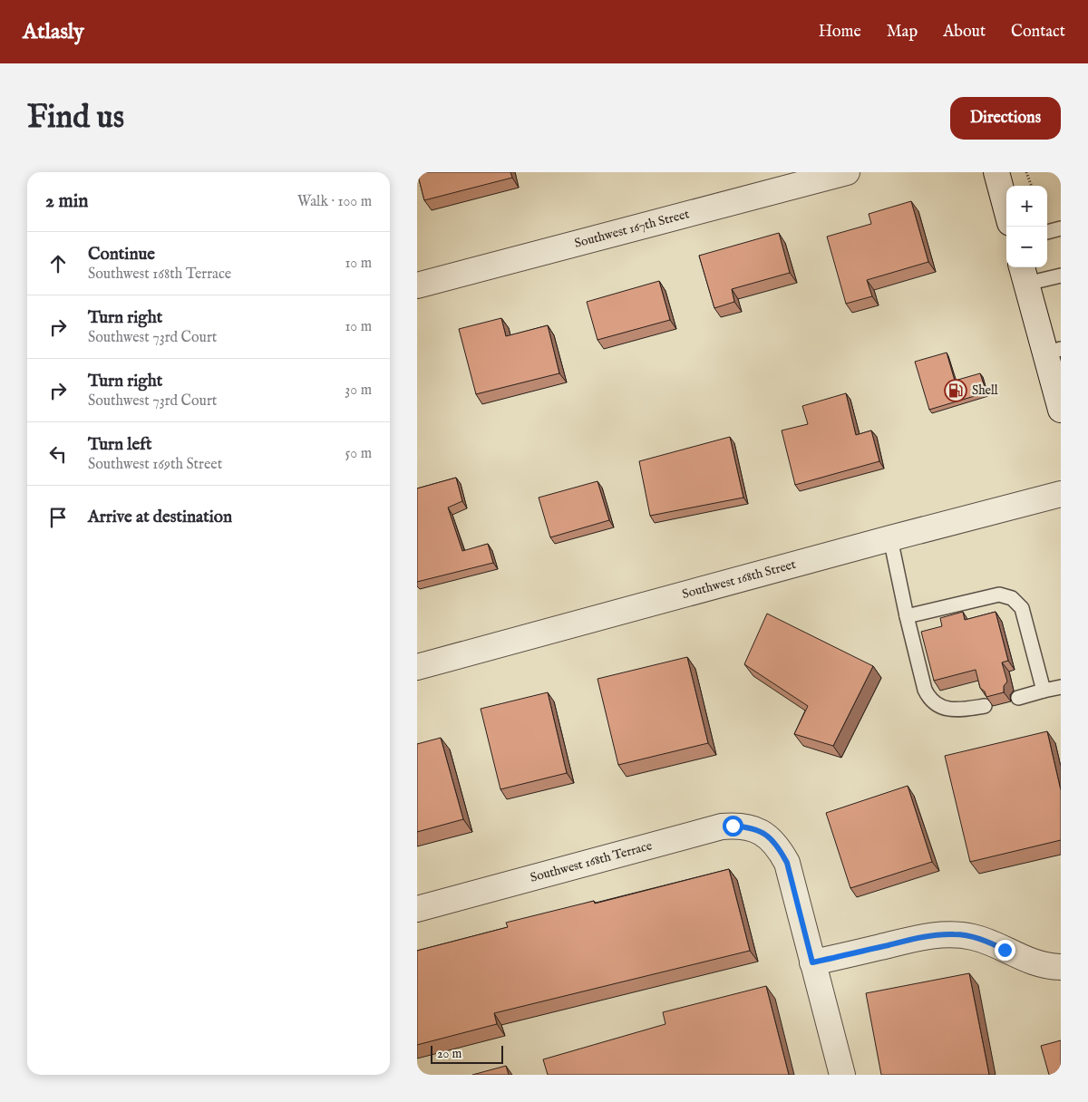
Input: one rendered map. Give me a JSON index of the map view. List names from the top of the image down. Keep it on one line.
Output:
{"streets":{"street":["Southwest 167th Street","Southwest 168th Street","Southwest 168th Terrace"]},"places":{"fuel station":["Shell"]},"scale_bar":"20 m","page":{"header":"Atlasly","nav":["Home","Map","About","Contact"],"buttons":"Directions","title":"Find us","heading":["2 min","Walk · 100 m"],"map_buttons":["+","−"],"list":[["Continue","Southwest 168th Terrace","10 m"],["Turn right","Southwest 73rd Court","10 m"],["Turn right","Southwest 73rd Court","30 m"],["Turn left","Southwest 169th Street","50 m"],"Arrive at destination"],"scale":"20 m"}}
